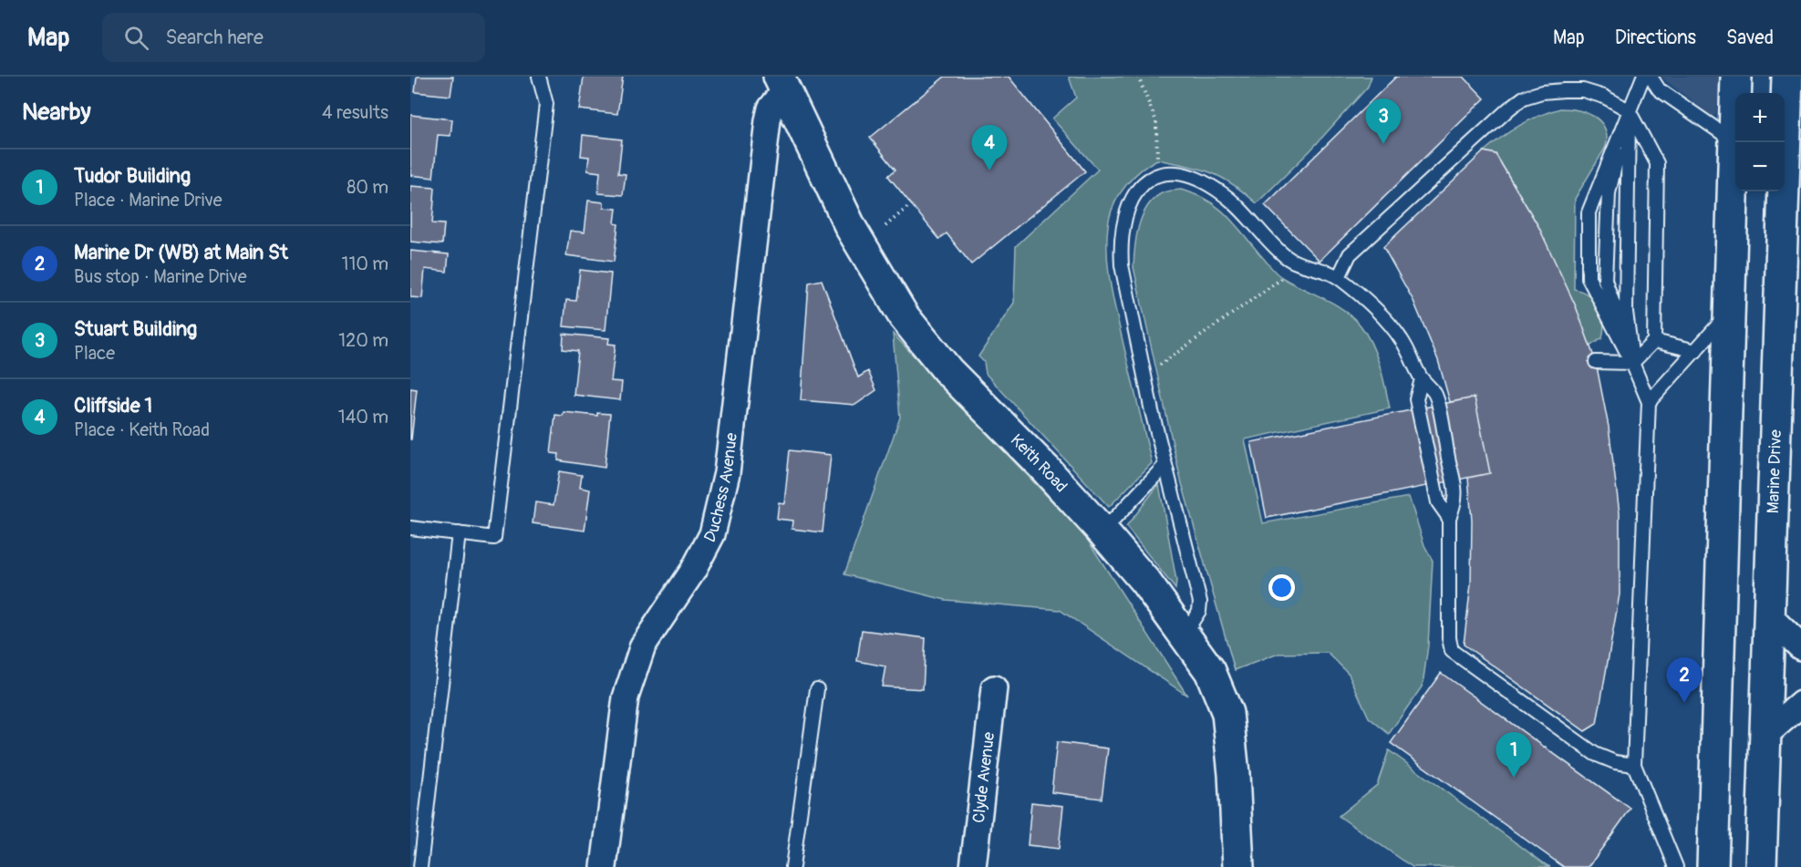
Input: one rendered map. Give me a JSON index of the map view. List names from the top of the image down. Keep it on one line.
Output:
{"streets":{"main road":["Keith Road","Marine Drive"],"street":["Duchess Avenue","Clyde Avenue"]},"crossings":[["Keith Road","Duchess Avenue"]],"page":{"header":"Map","search":"Search here","nav":["Map","Directions","Saved"],"heading":["Nearby","4 results"],"map_buttons":["+","−"],"pins":["3","4","2","1"],"list":[{"mark":"1","name":"Tudor Building","note":"Place · Marine Drive","value":"80 m"},{"mark":"2","name":"Marine Dr (WB) at Main St","note":"Bus stop · Marine Drive","value":"110 m"},{"mark":"3","name":"Stuart Building","note":"Place","value":"120 m"},{"mark":"4","name":"Cliffside 1","note":"Place · Keith Road","value":"140 m"}]}}
